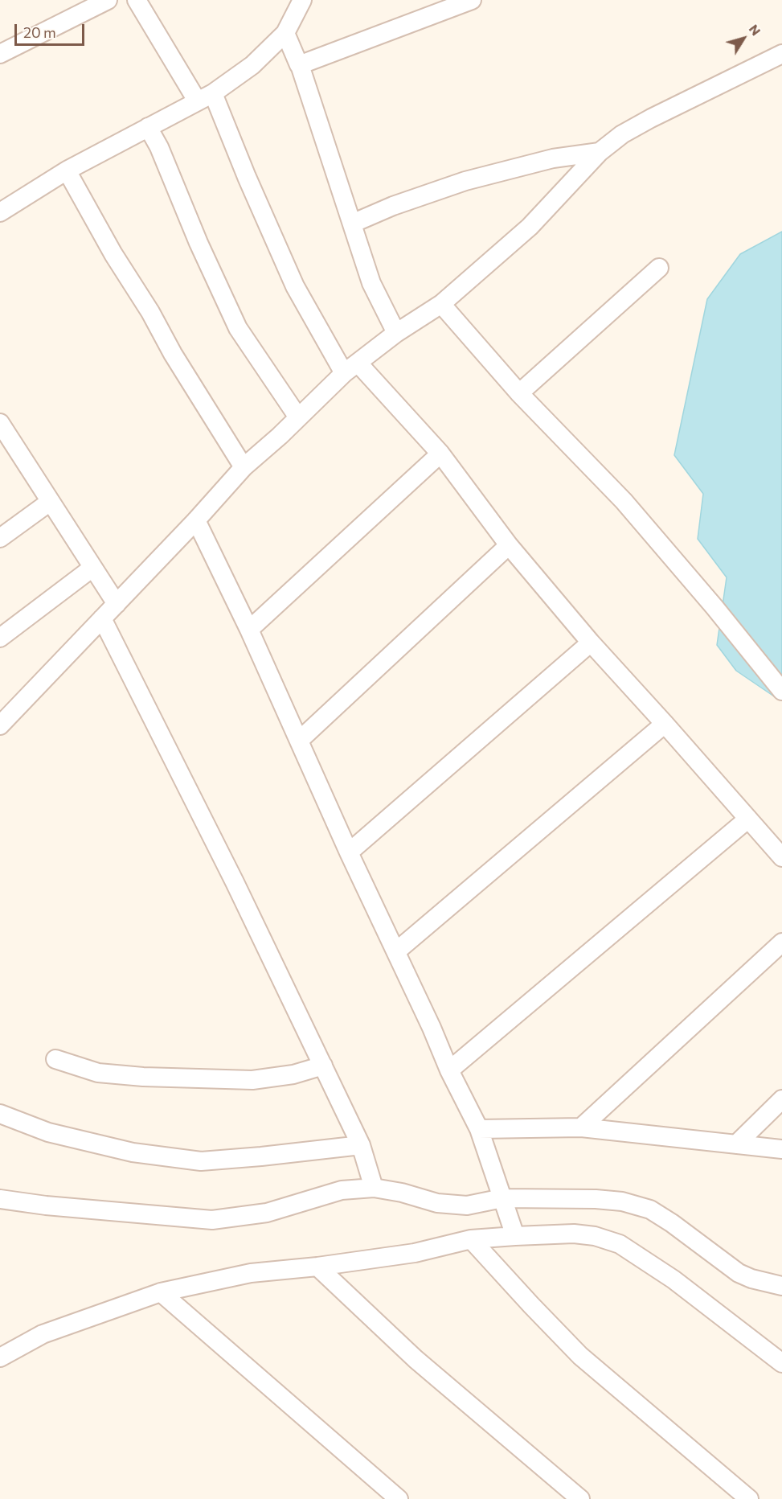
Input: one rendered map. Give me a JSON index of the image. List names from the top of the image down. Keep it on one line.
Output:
{"scale_bar":"20 m","north":"top right"}
